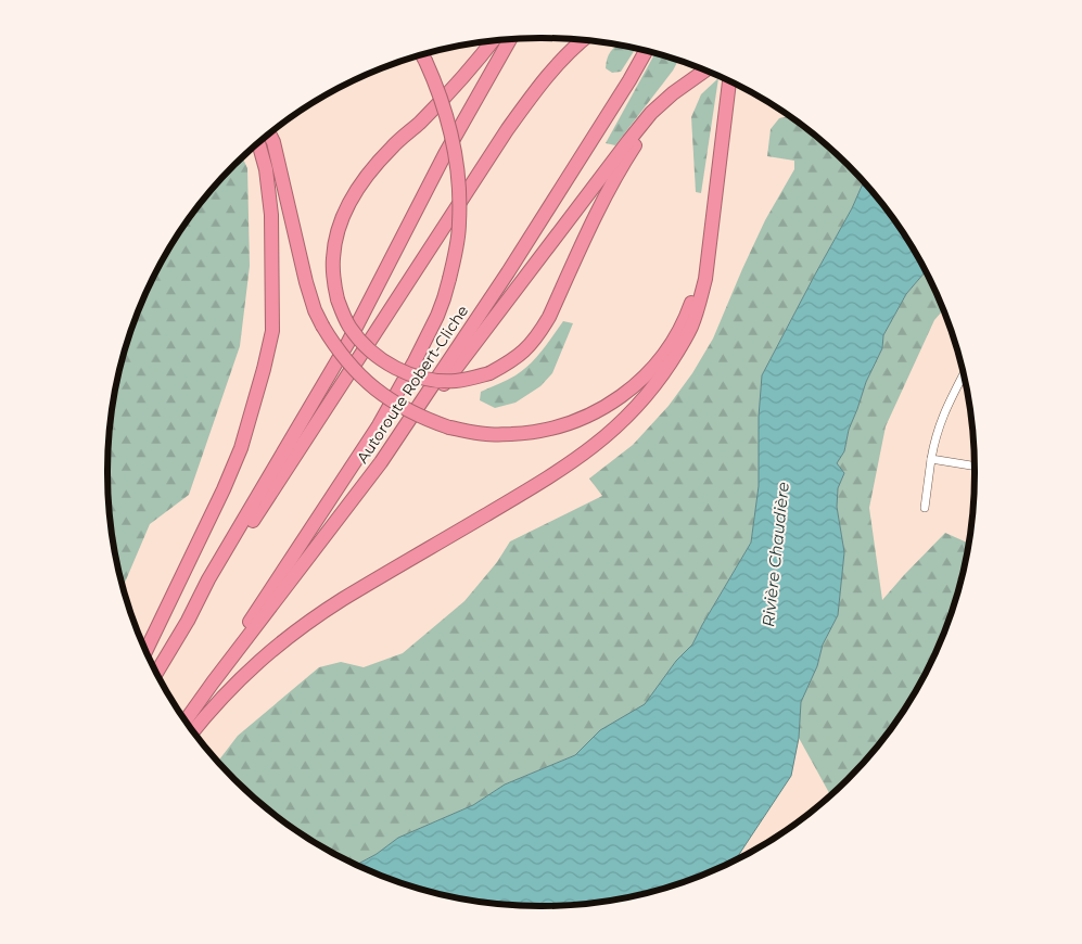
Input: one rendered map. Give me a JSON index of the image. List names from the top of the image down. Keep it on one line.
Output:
{"streets":{"highway":["Autoroute Robert-Cliche"]},"water":["Rivière Chaudière"]}
